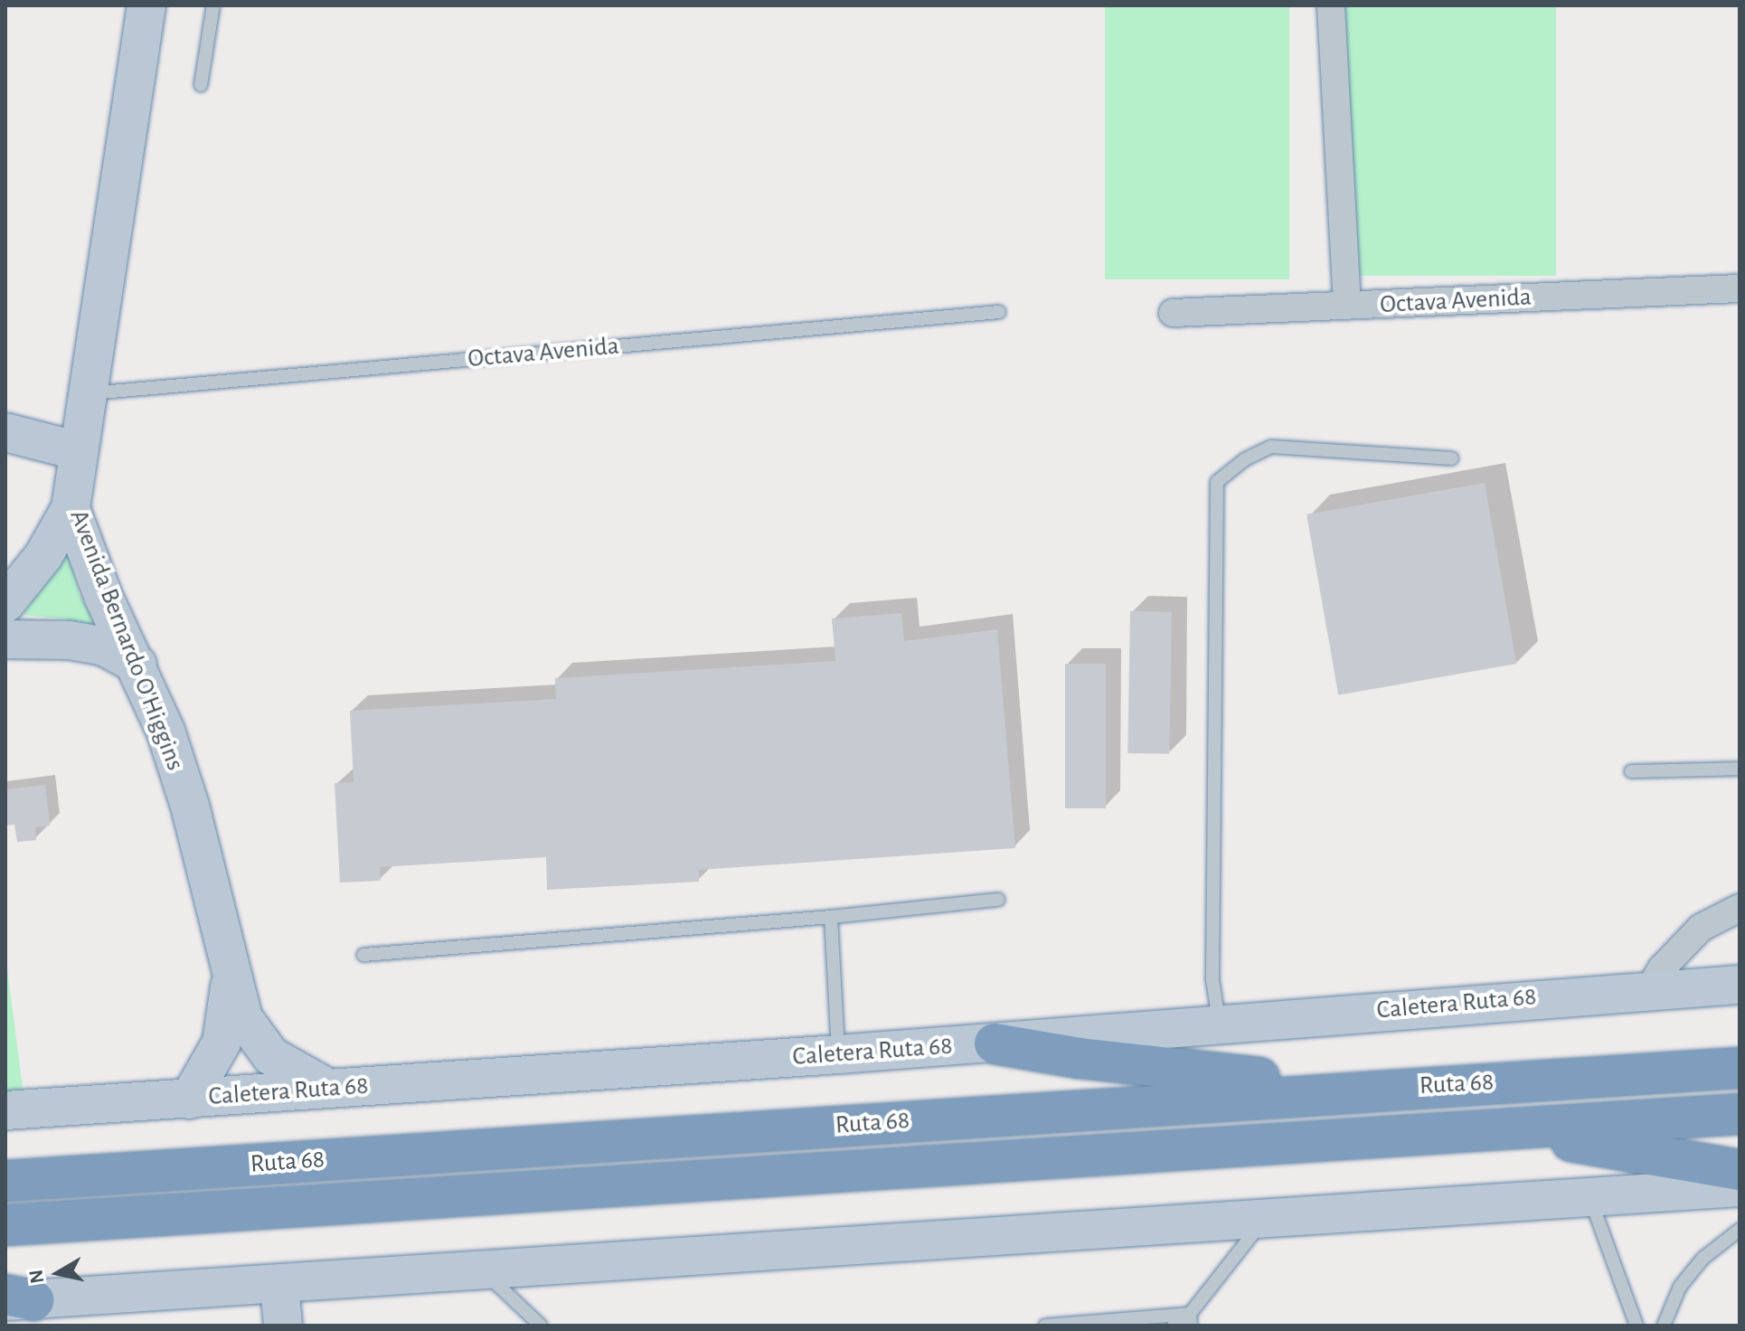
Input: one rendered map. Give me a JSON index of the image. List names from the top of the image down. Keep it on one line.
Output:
{"streets":{"highway":["Ruta 68"],"main road":["Avenida Bernardo O'Higgins","Caletera Ruta 68"],"street":["Octava Avenida"]},"crossings":[["Octava Avenida","Avenida Bernardo O'Higgins"],["Avenida Bernardo O'Higgins","Caletera Ruta 68"]],"north":"left"}
